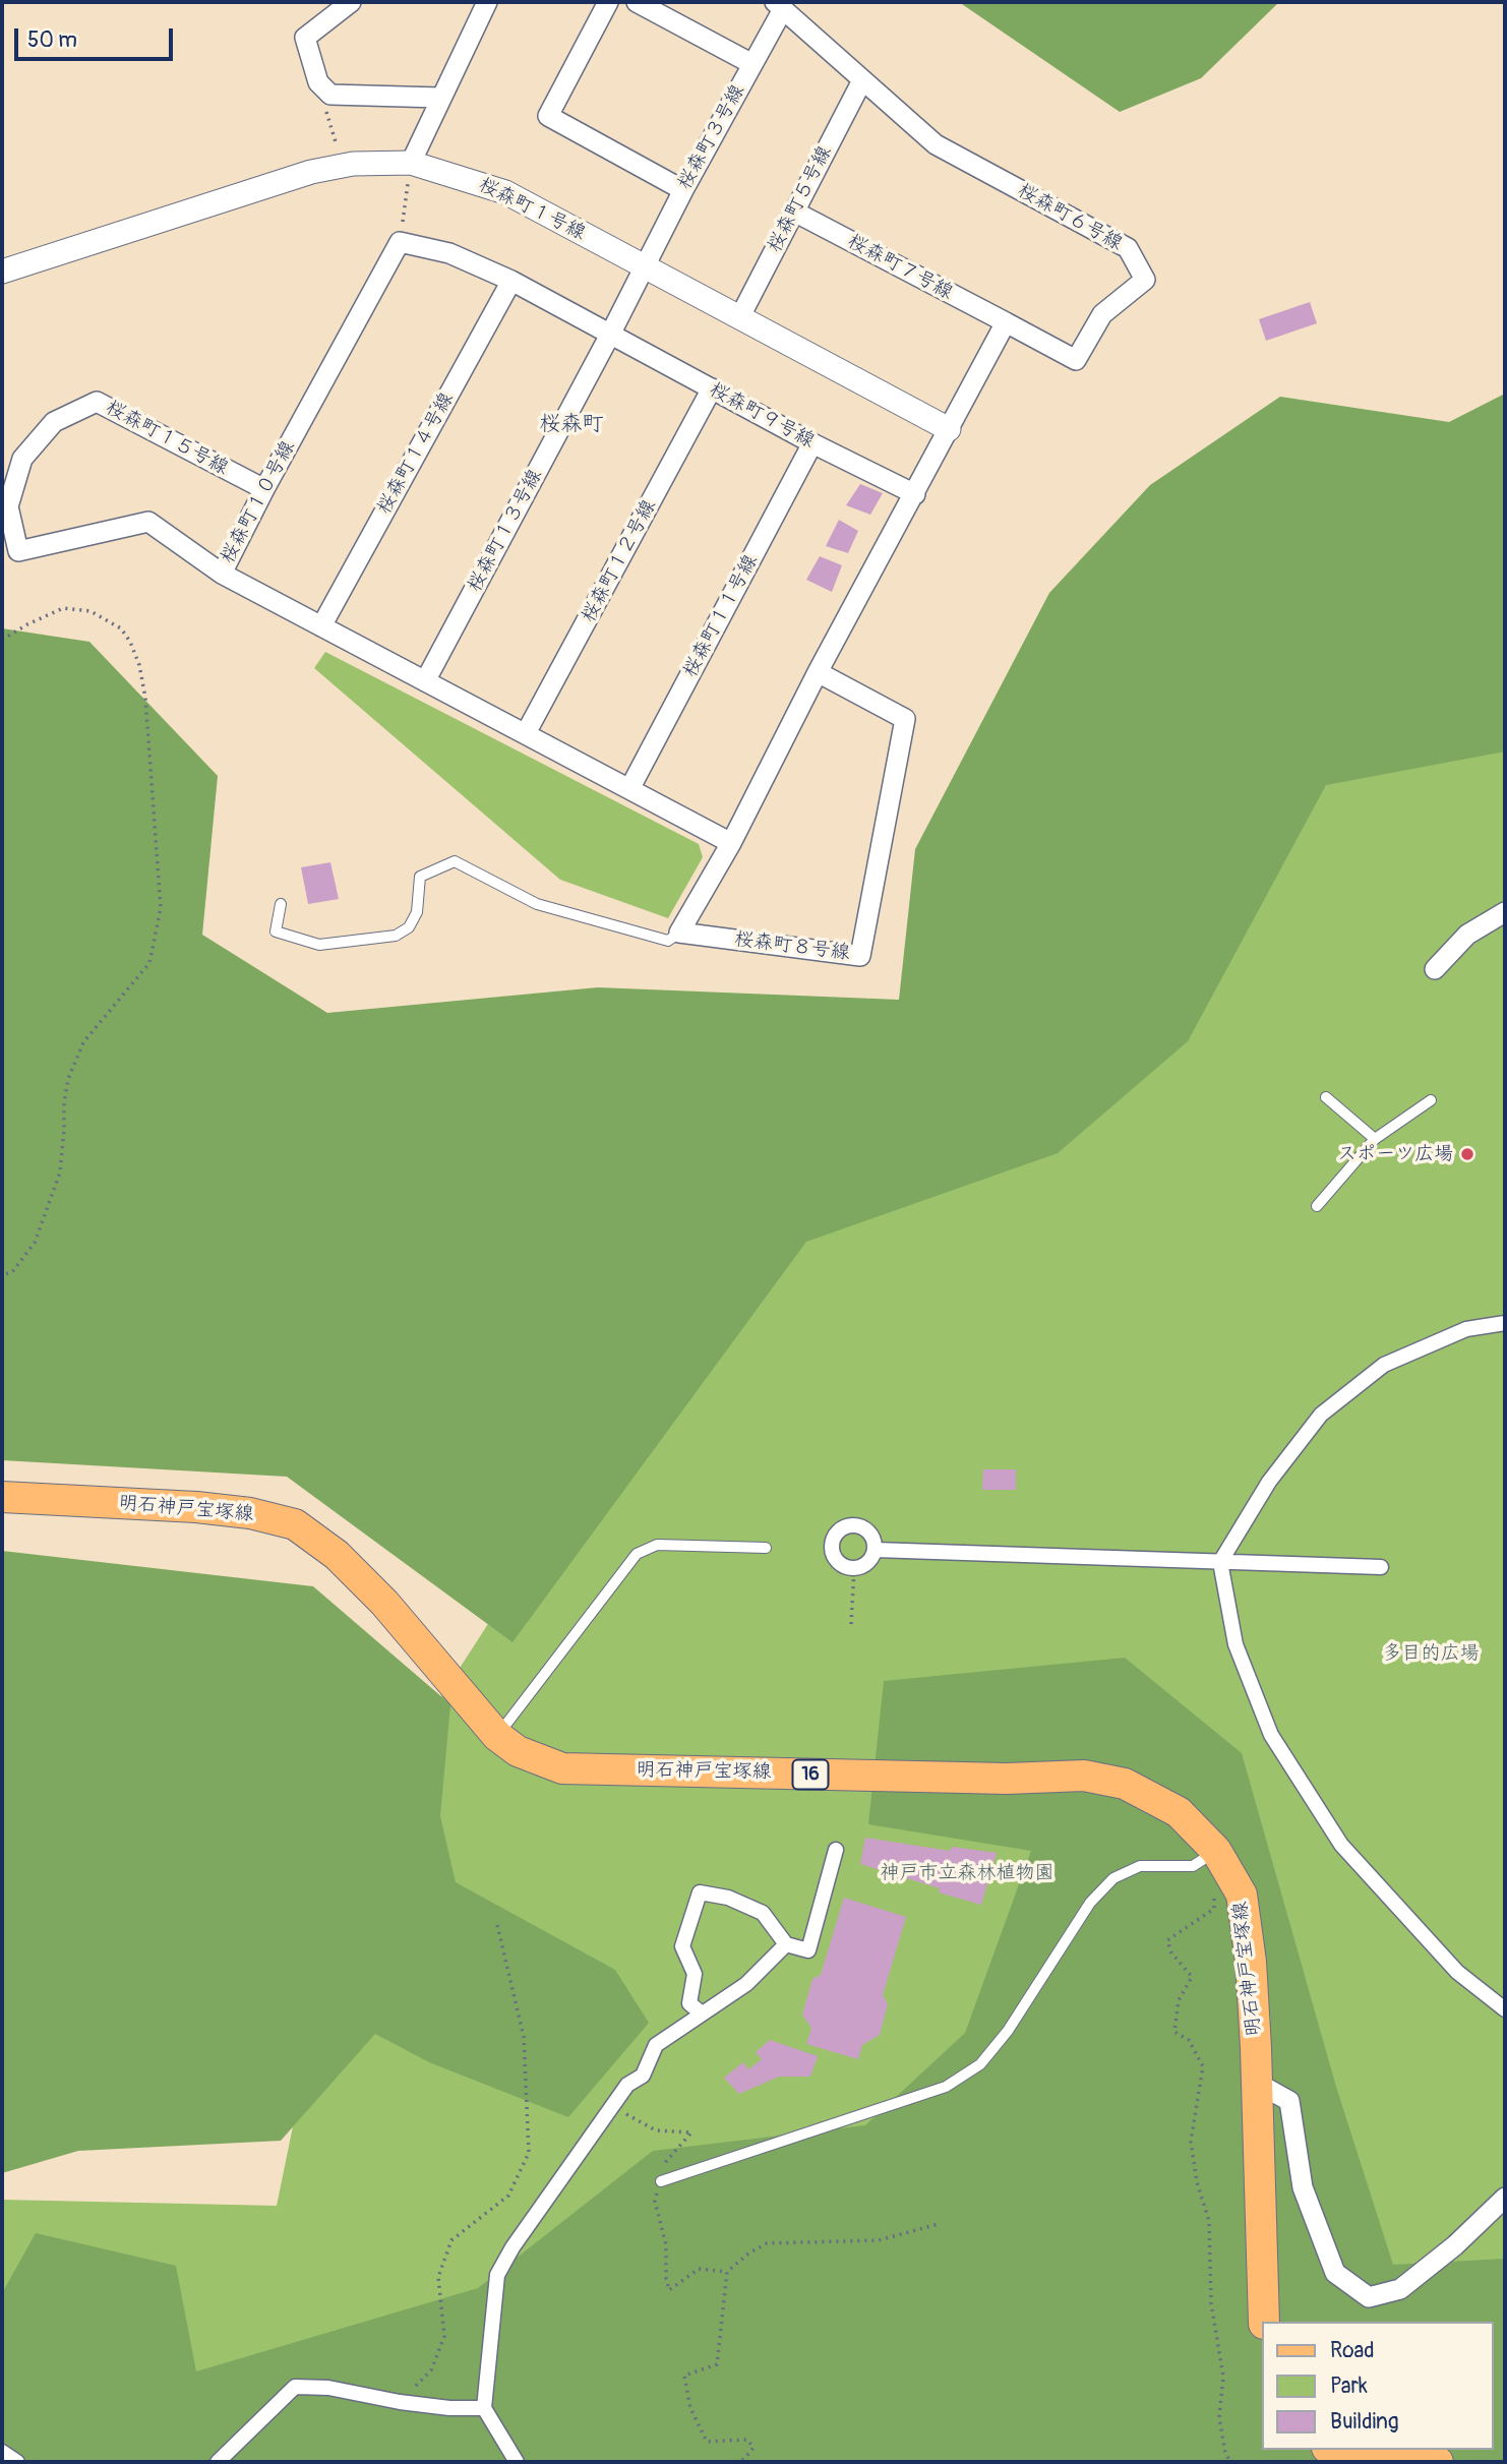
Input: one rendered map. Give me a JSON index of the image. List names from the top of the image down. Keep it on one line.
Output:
{"streets":{"main road":["明石神戸宝塚線","16"],"street":["桜森町３号線","桜森町５号線","桜森町１号線","桜森町６号線","桜森町７号線","桜森町９号線","桜森町１５号線","桜森町１４号線","桜森町１０号線","桜森町１３号線","桜森町１２号線","桜森町１１号線","桜森町８号線"]},"crossings":[["桜森町３号線","桜森町１号線"],["桜森町３号線","桜森町６号線"],["桜森町３号線","桜森町１３号線"],["桜森町５号線","桜森町１号線"],["桜森町５号線","桜森町６号線"],["桜森町５号線","桜森町７号線"],["桜森町１号線","桜森町１３号線"],["桜森町６号線","桜森町７号線"],["桜森町９号線","桜森町１３号線"],["桜森町９号線","桜森町１２号線"],["桜森町９号線","桜森町１１号線"],["桜森町１５号線","桜森町１０号線"],["桜森町１４号線","桜森町１０号線"],["桜森町１０号線","桜森町１３号線"],["桜森町１０号線","桜森町１２号線"],["桜森町１０号線","桜森町１１号線"]],"districts":["桜森町"],"parks":["多目的広場","神戸市立森林植物園"],"places":["スポーツ広場"],"legend":["Road","Park","Building"],"scale_bar":"50 m"}
